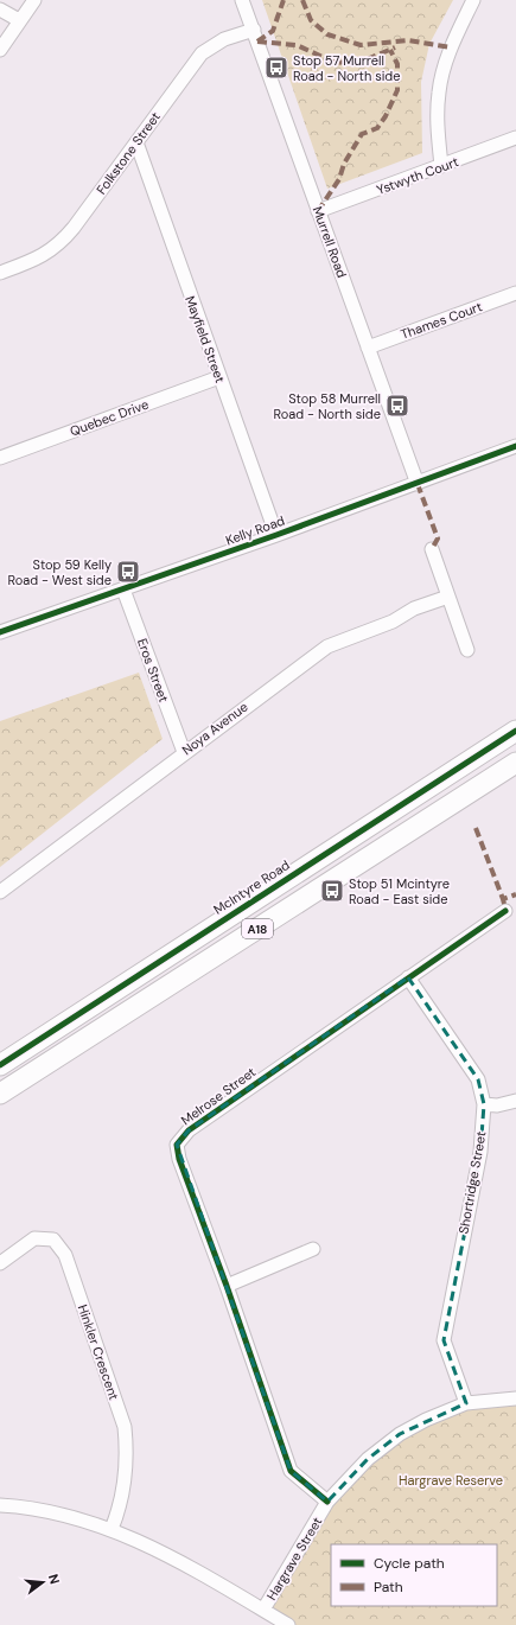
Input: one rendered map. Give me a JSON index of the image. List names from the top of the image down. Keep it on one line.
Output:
{"streets":{"main road":["McIntyre Road","A18"],"street":["Folkstone Street","Ystwyth Court","Murrell Road","Thames Court","Mayfield Street","Quebec Drive","Kelly Road","Eros Street","Noya Avenue","Melrose Street","Shortridge Street","Hinkler Crescent","Hargrave Street"]},"crossings":[["Folkstone Street","Murrell Road"],["Folkstone Street","Mayfield Street"],["Ystwyth Court","Murrell Road"],["Murrell Road","Thames Court"],["Murrell Road","Kelly Road"],["Mayfield Street","Quebec Drive"],["Mayfield Street","Kelly Road"],["Kelly Road","Eros Street"],["Eros Street","Noya Avenue"],["Melrose Street","Shortridge Street"],["Melrose Street","Hargrave Street"],["Shortridge Street","Hargrave Street"]],"parks":["Hargrave Reserve"],"places":{"bus stop":["Stop 57 Murrell Road - North side","Stop 58 Murrell Road - North side","Stop 59 Kelly Road - West side","Stop 51 Mcintyre Road - East side"]},"legend":["Cycle path","Path"],"north":"right"}
